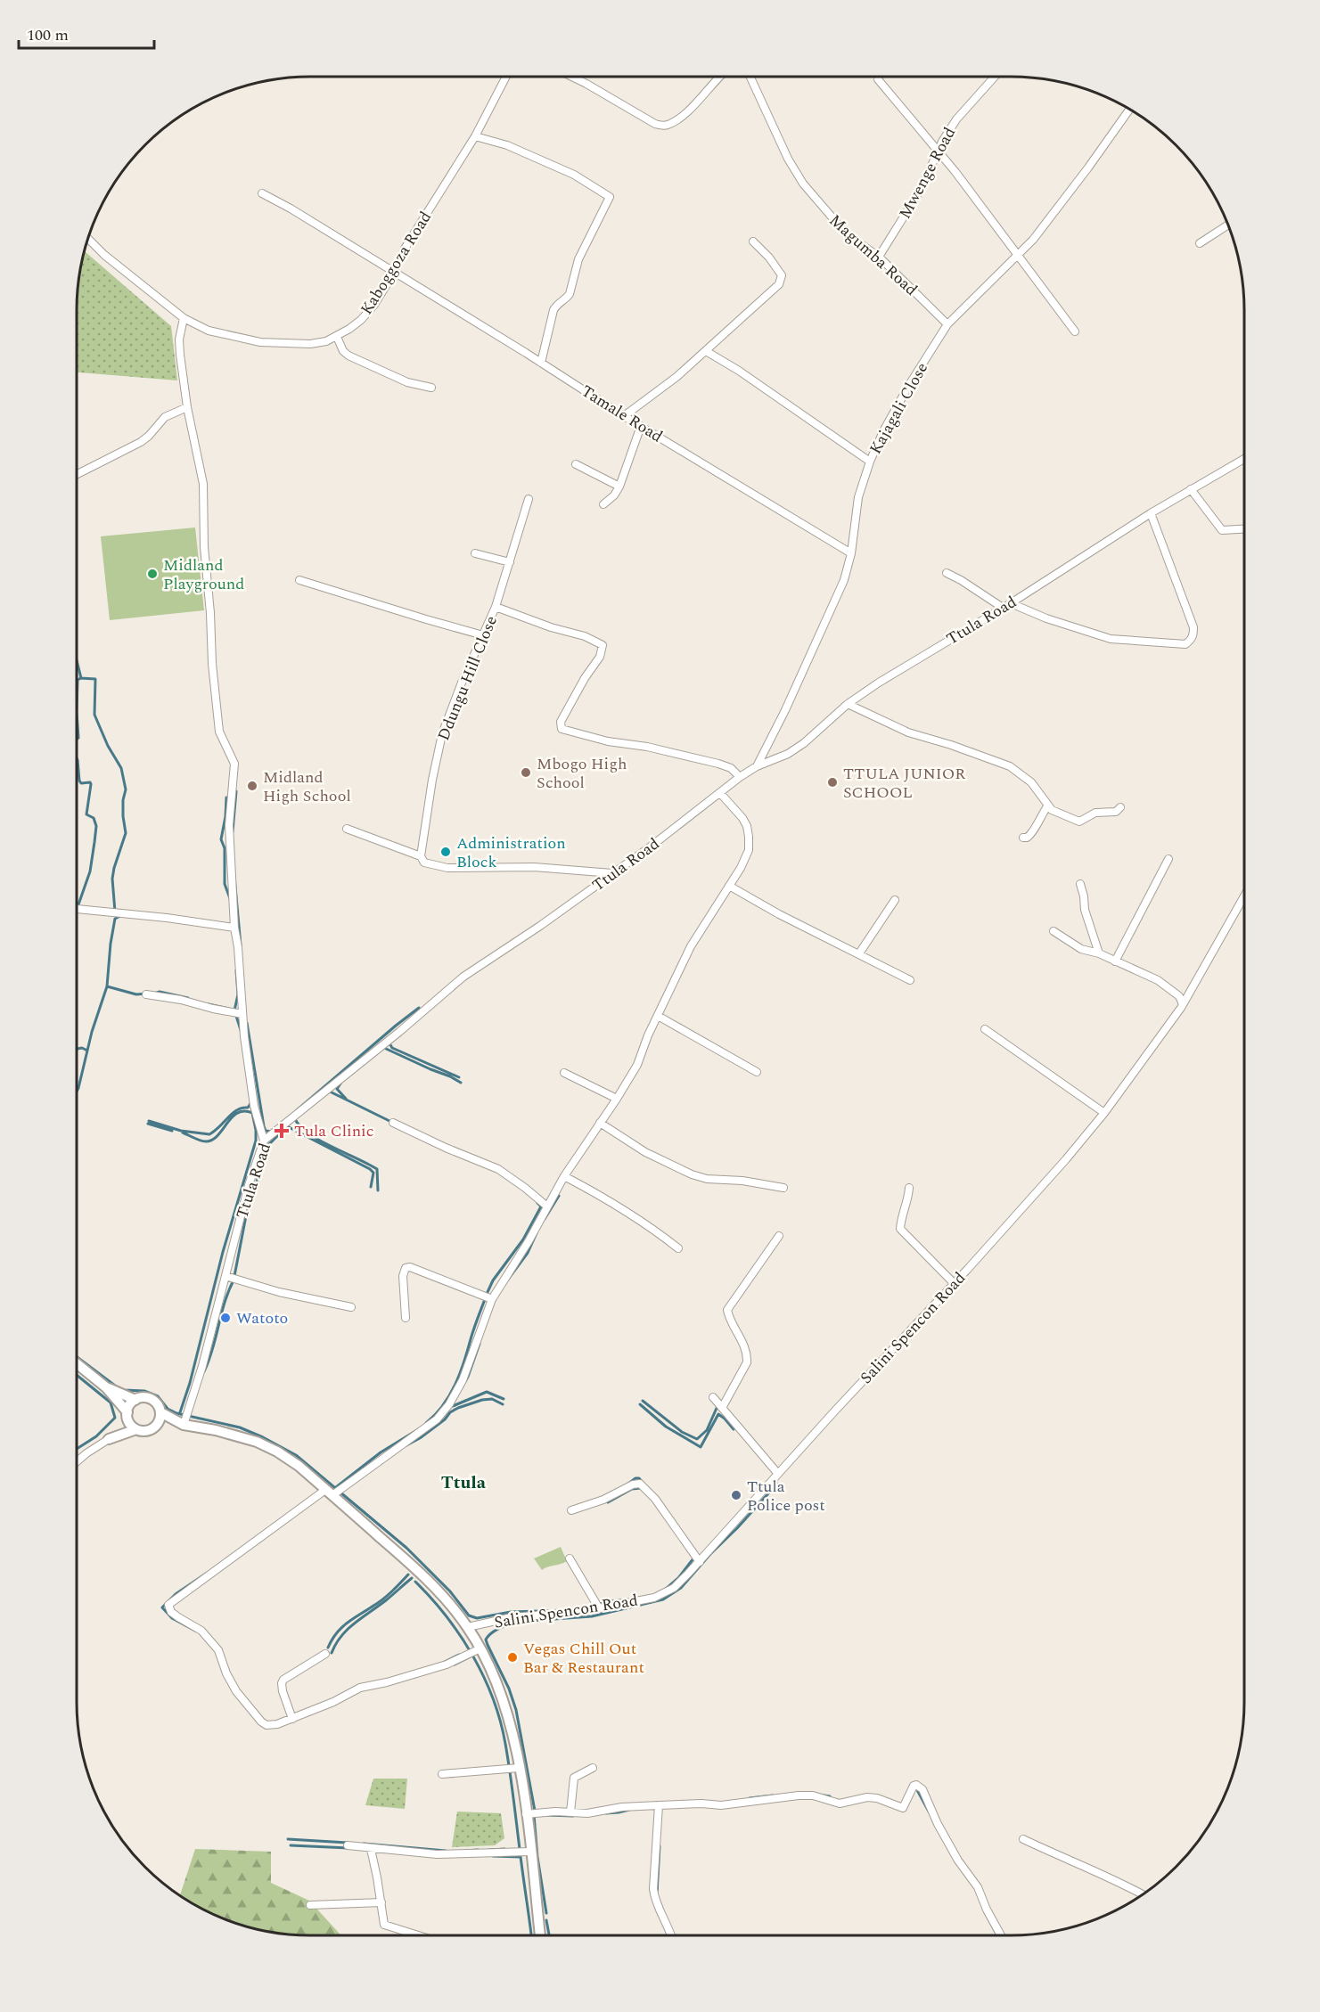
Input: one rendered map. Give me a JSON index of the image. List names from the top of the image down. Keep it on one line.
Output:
{"streets":{"street":["Mwenge Road","Magumba Road","Kaboggoza Road","Kajagali Close","Tamale Road","Ttula Road","Ddungu Hill Close","Salini Spencon Road"]},"crossings":[["Mwenge Road","Magumba Road"],["Magumba Road","Kajagali Close"],["Kaboggoza Road","Tamale Road"],["Kajagali Close","Tamale Road"],["Kajagali Close","Ttula Road"]],"districts":["Ttula"],"places":{"other":["Midland Playground","Mbogo High School","TTULA JUNIOR SCHOOL","Midland High School","Administration Block","Watoto","Ttula Police post","Vegas Chill Out Bar & Restaurant"],"health":["Tula Clinic"]},"scale_bar":"100 m"}
